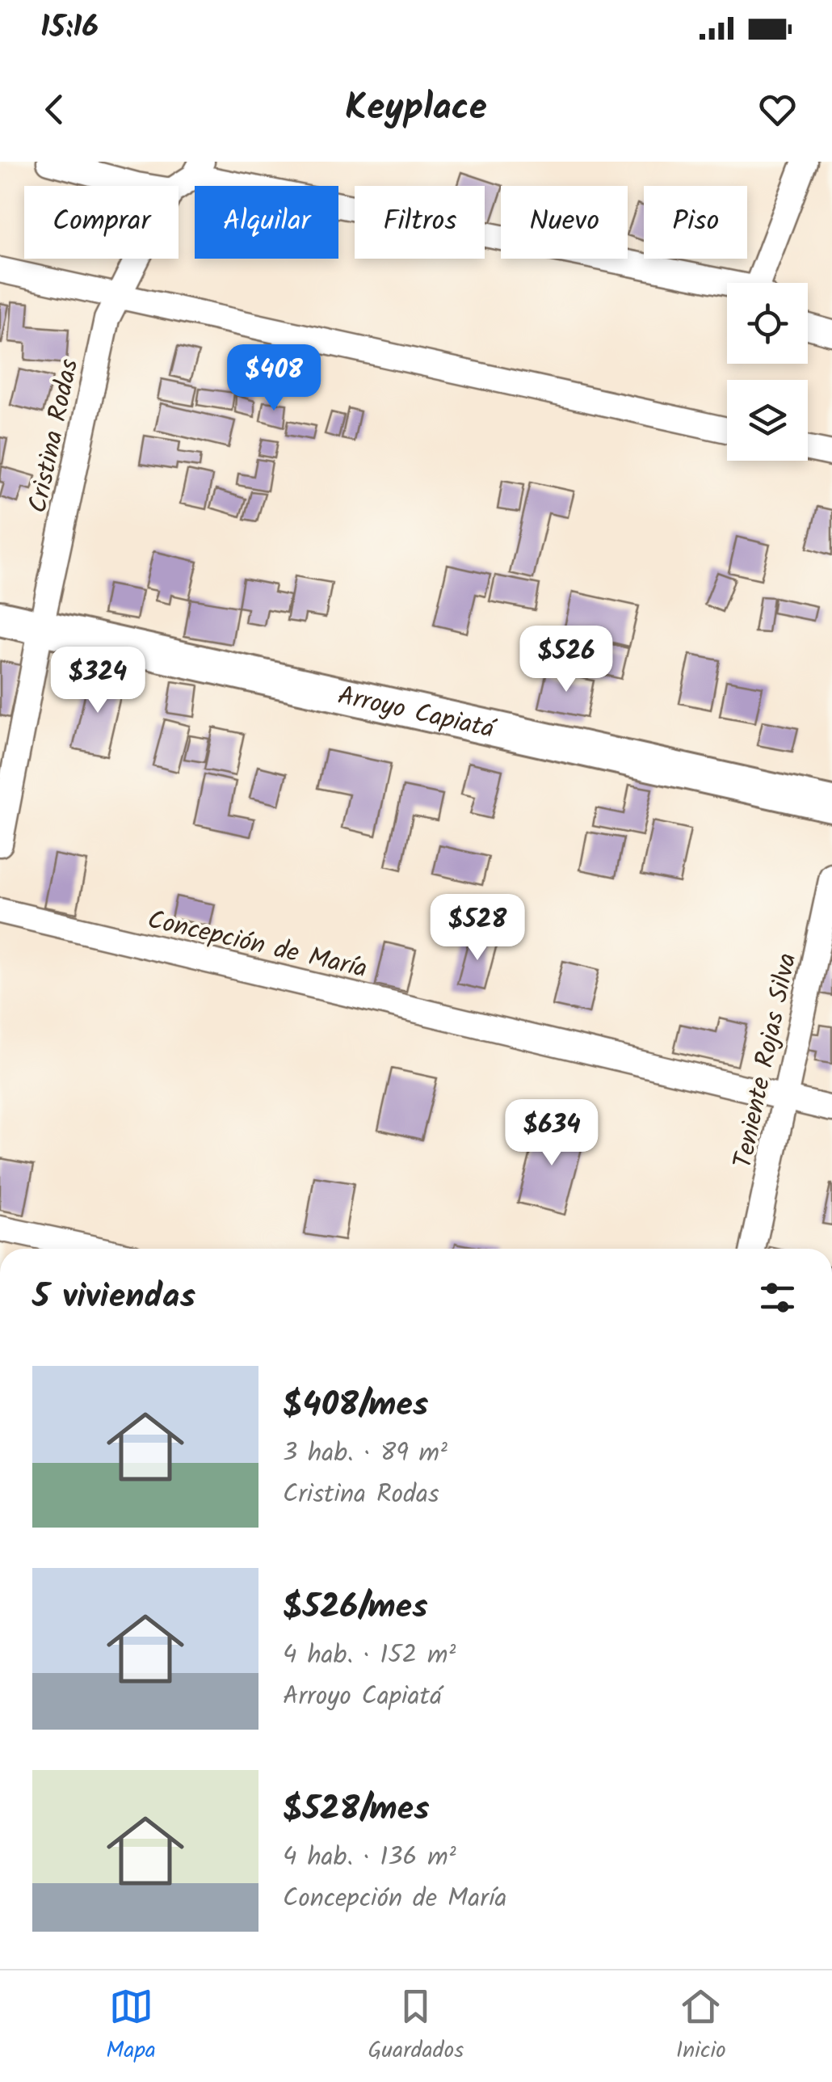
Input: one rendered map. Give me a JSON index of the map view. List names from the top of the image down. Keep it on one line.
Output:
{"streets":{"street":["Cristina Rodas","Arroyo Capiatá","Concepción de María","Teniente Rojas Silva"]},"crossings":[["Cristina Rodas","Arroyo Capiatá"],["Concepción de María","Teniente Rojas Silva"]],"page":{"status":"15:16","header":"Keyplace","chip":["Comprar","Alquilar","Filtros","Nuevo","Piso"],"price":["$408","$526","$324","$528","$634"],"heading":"5 viviendas","list":[{"name":"$408/mes","note":"3 hab. · 89 m² · Cristina Rodas"},{"name":"$526/mes","note":"4 hab. · 152 m² · Arroyo Capiatá"},{"name":"$528/mes","note":"4 hab. · 136 m² · Concepción de María"}],"tabs":["Mapa","Guardados","Inicio"]}}
